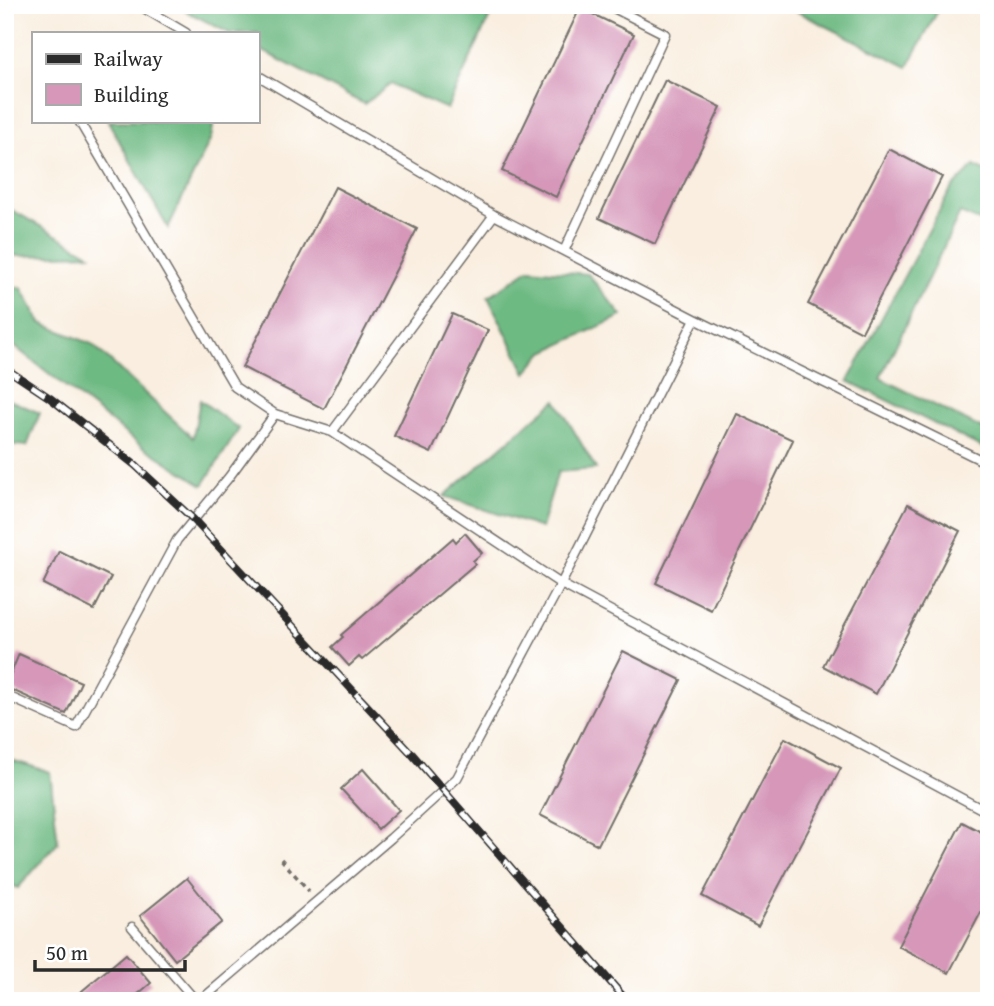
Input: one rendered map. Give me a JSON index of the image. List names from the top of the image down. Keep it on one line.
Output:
{"legend":["Railway","Building"],"scale_bar":"50 m"}
